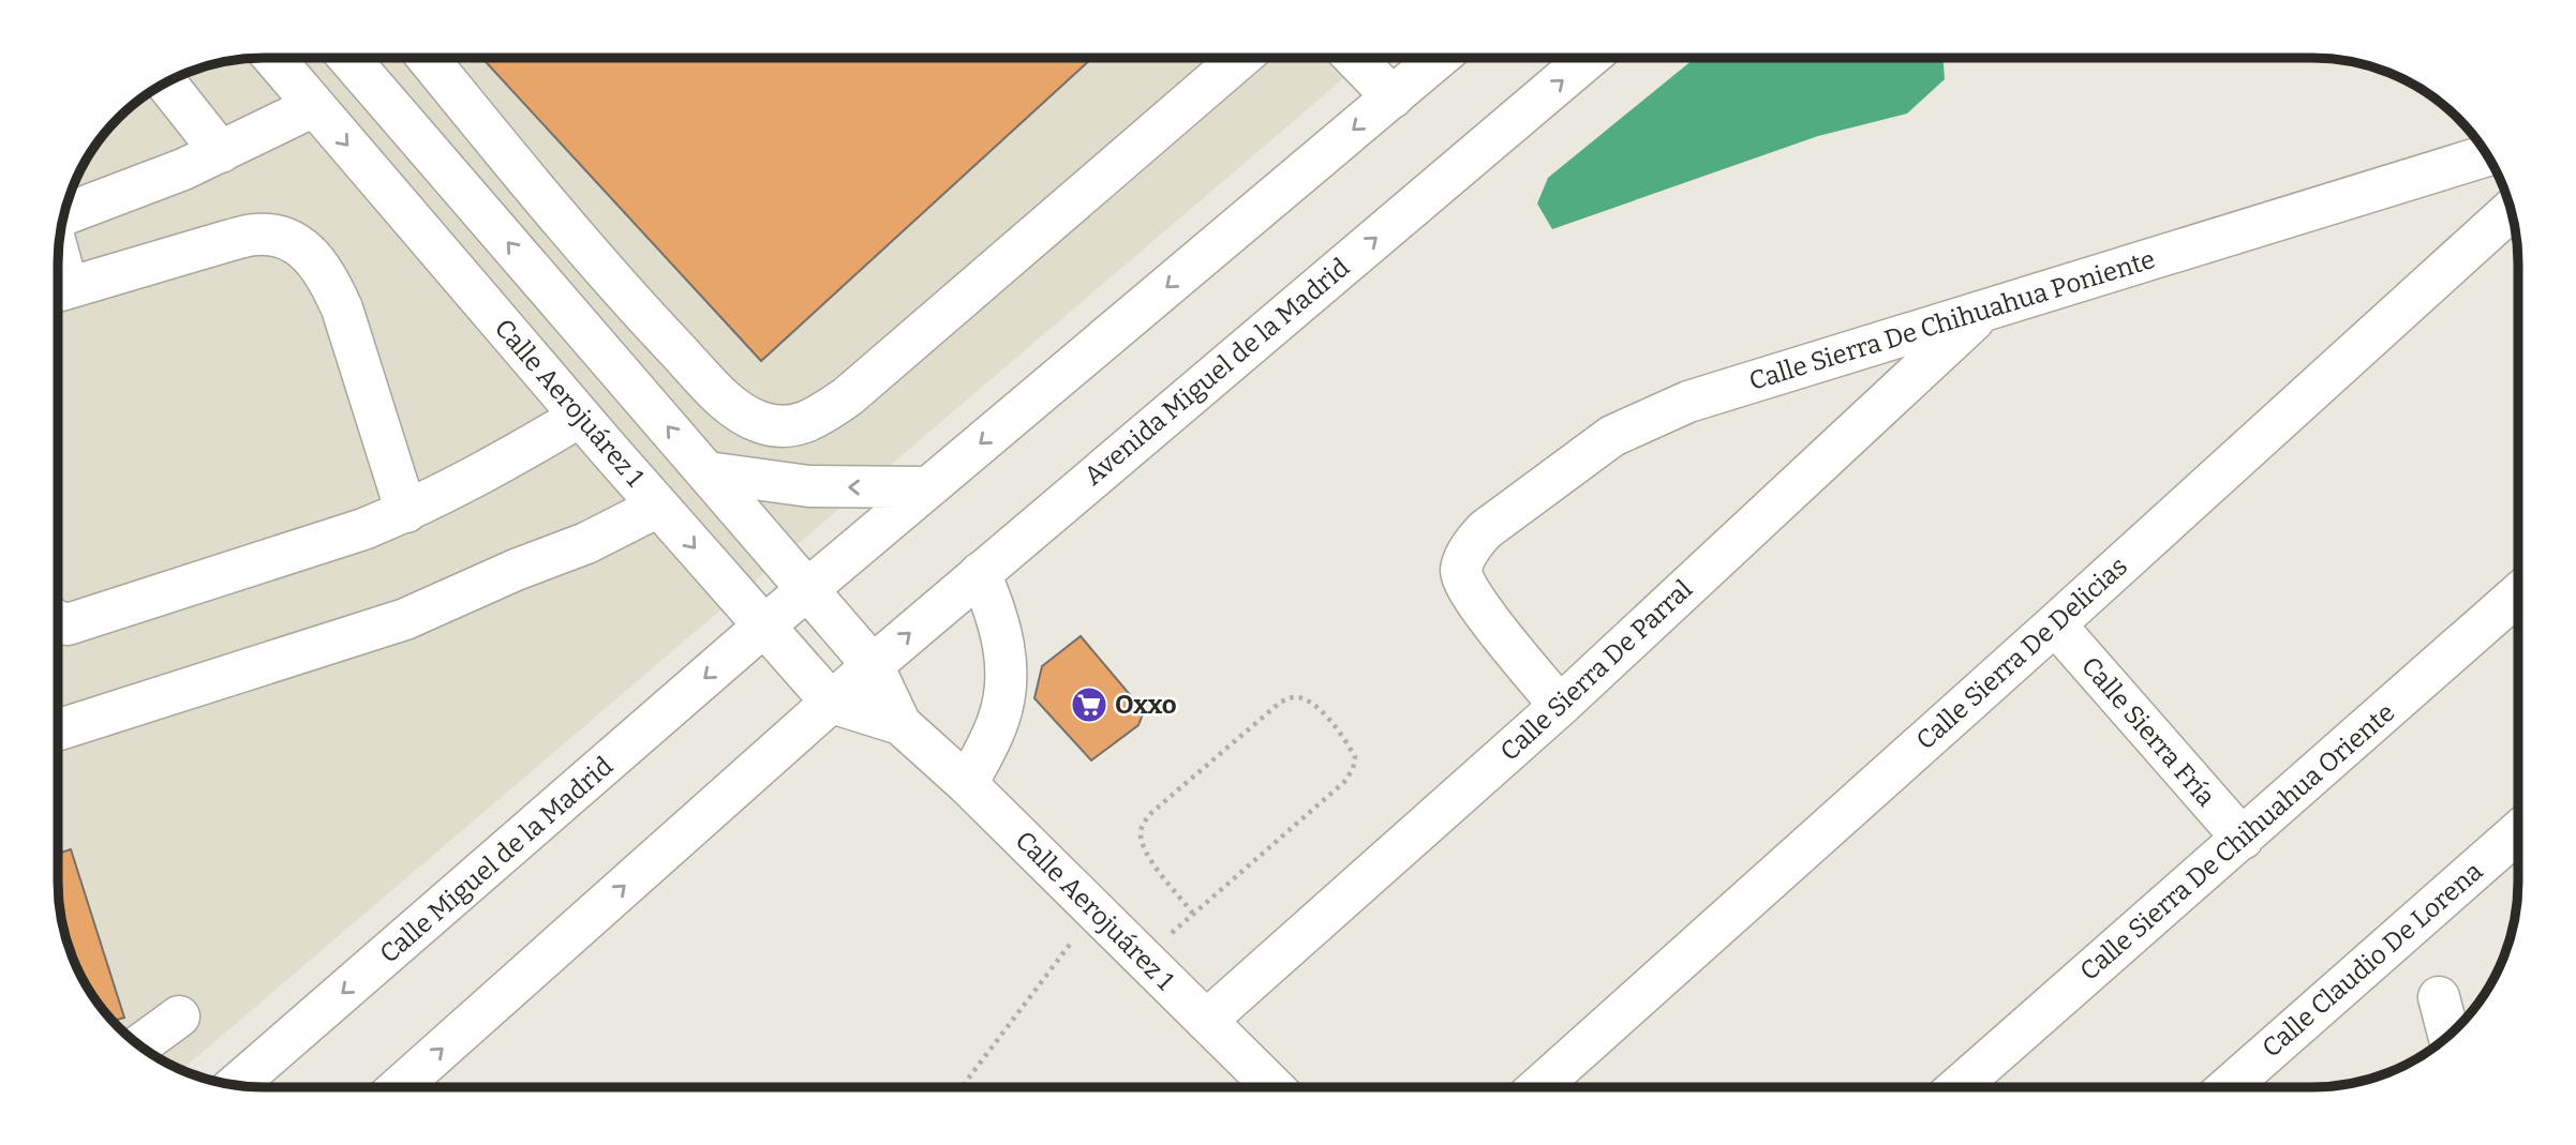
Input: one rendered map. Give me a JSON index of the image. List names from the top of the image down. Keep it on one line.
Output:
{"streets":{"street":["Calle Sierra De Chihuahua Poniente","Avenida Miguel de la Madrid","Calle Aerojuárez 1","Calle Sierra De Delicias","Calle Sierra De Parral","Calle Sierra Fría","Calle Sierra De Chihuahua Oriente","Calle Miguel de la Madrid","Calle Claudio De Lorena"]},"crossings":[["Calle Sierra De Chihuahua Poniente","Calle Sierra De Parral"],["Avenida Miguel de la Madrid","Calle Aerojuárez 1"],["Calle Aerojuárez 1","Calle Sierra De Parral"],["Calle Aerojuárez 1","Calle Miguel de la Madrid"],["Calle Sierra De Delicias","Calle Sierra Fría"],["Calle Sierra Fría","Calle Sierra De Chihuahua Oriente"]],"places":{"supermarket":["Oxxo"]}}
